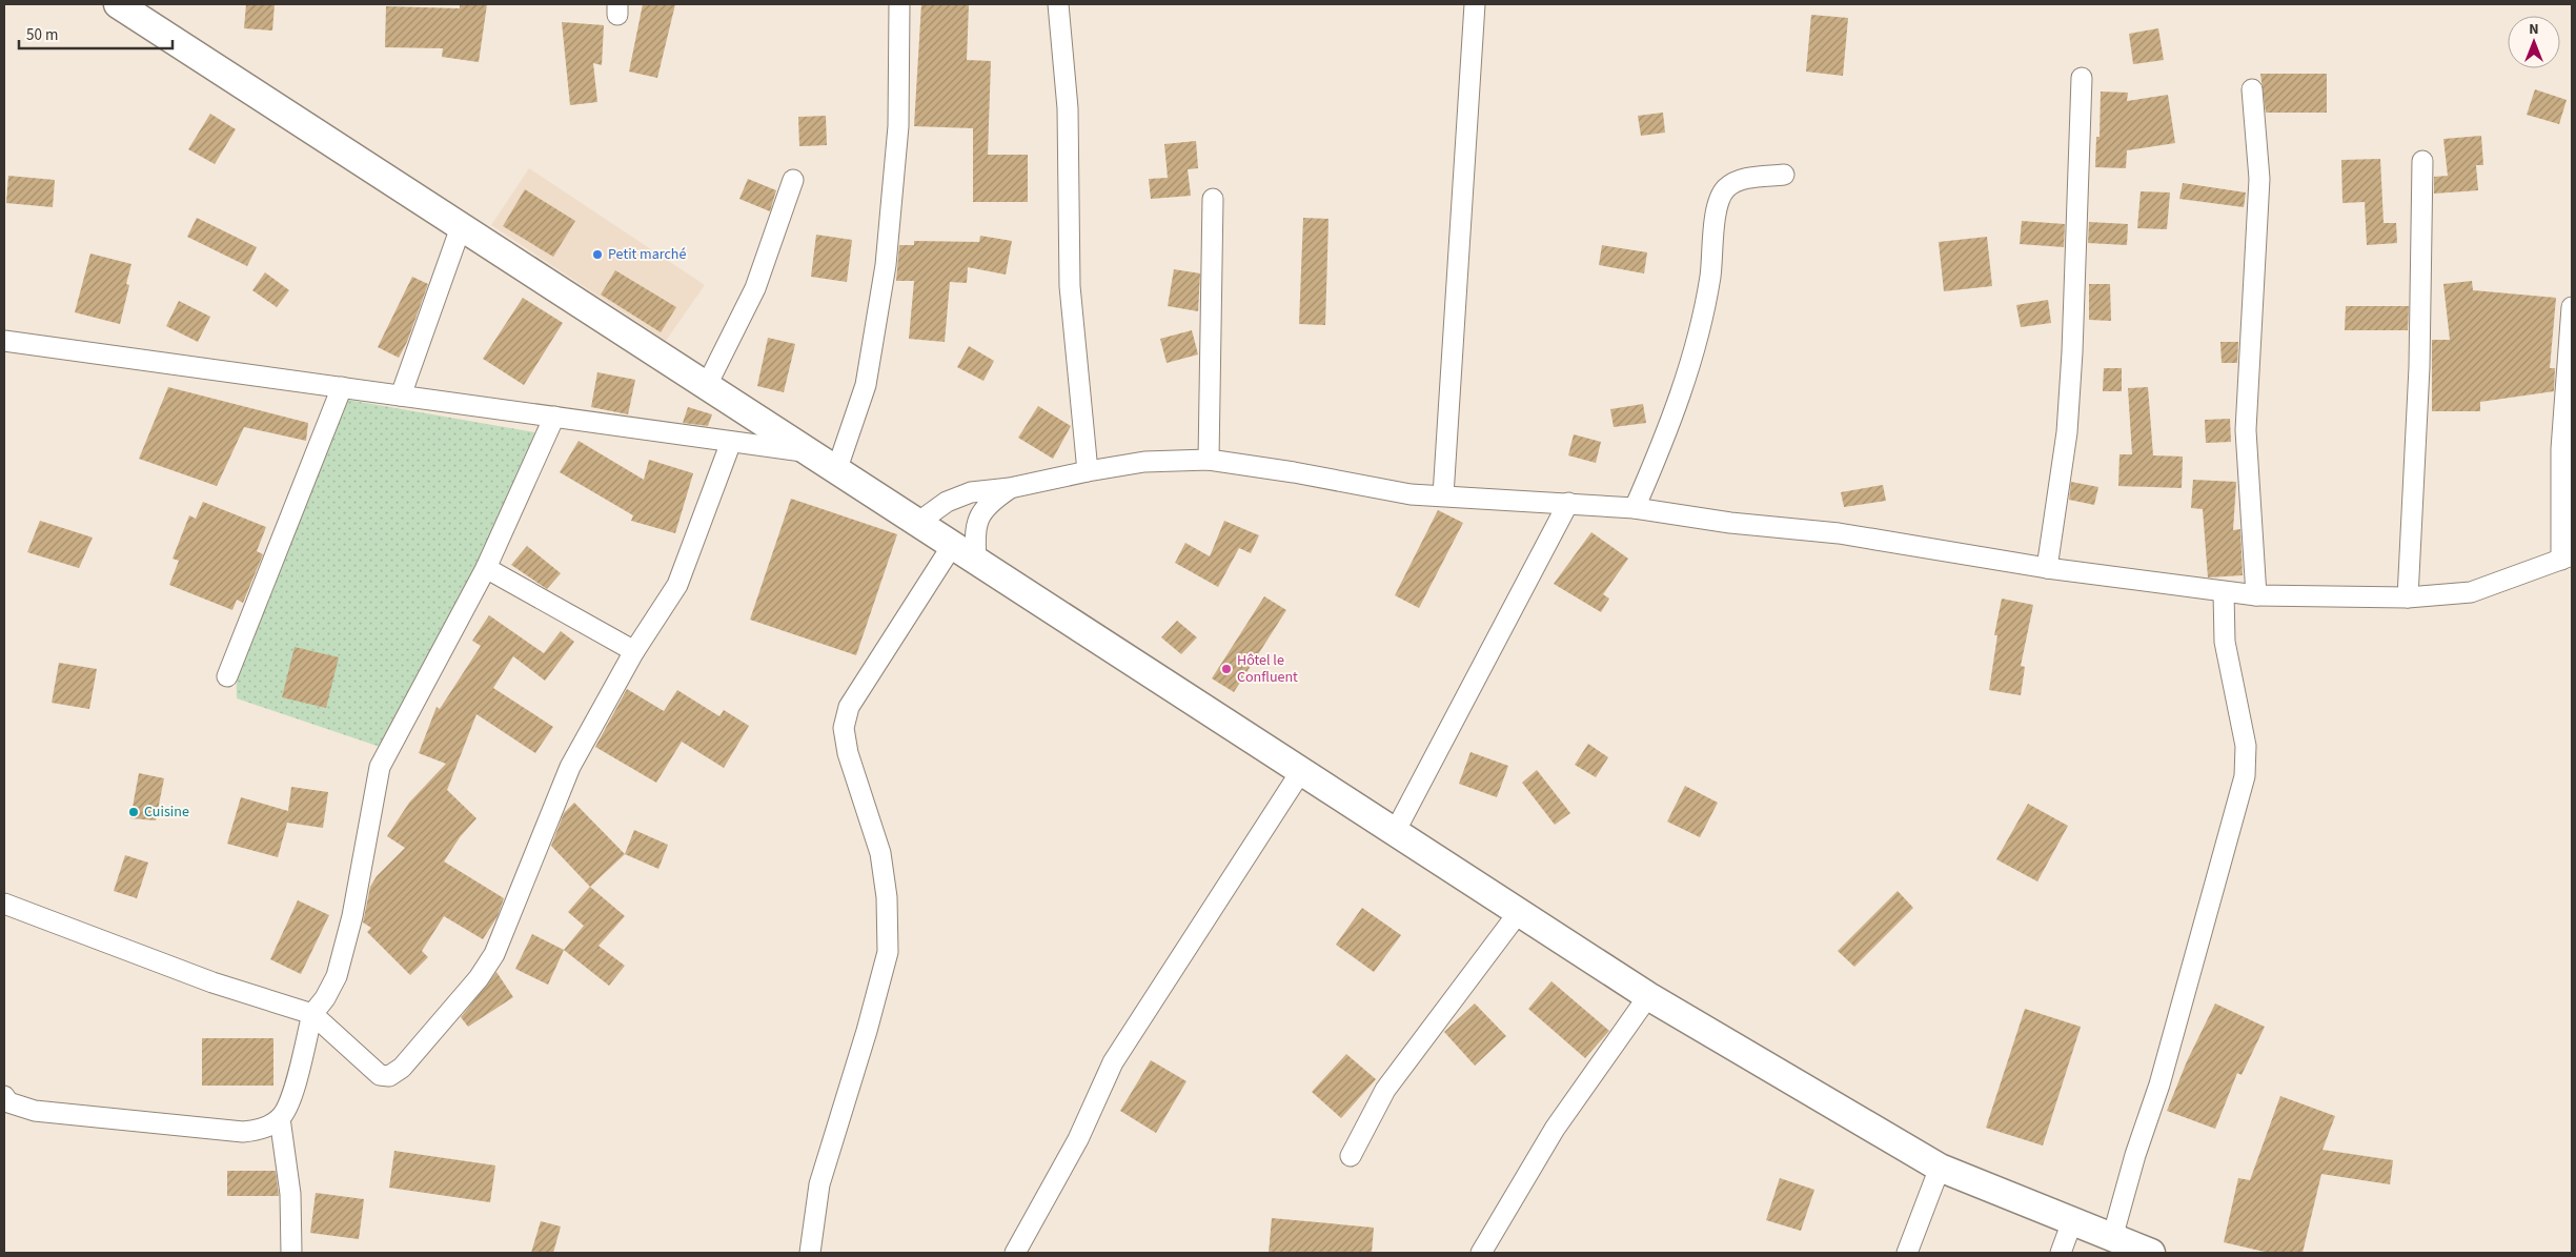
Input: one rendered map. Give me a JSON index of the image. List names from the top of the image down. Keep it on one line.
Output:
{"places":["Petit marché","Hôtel le Confluent","Cuisine"],"scale_bar":"50 m","north":"top"}
